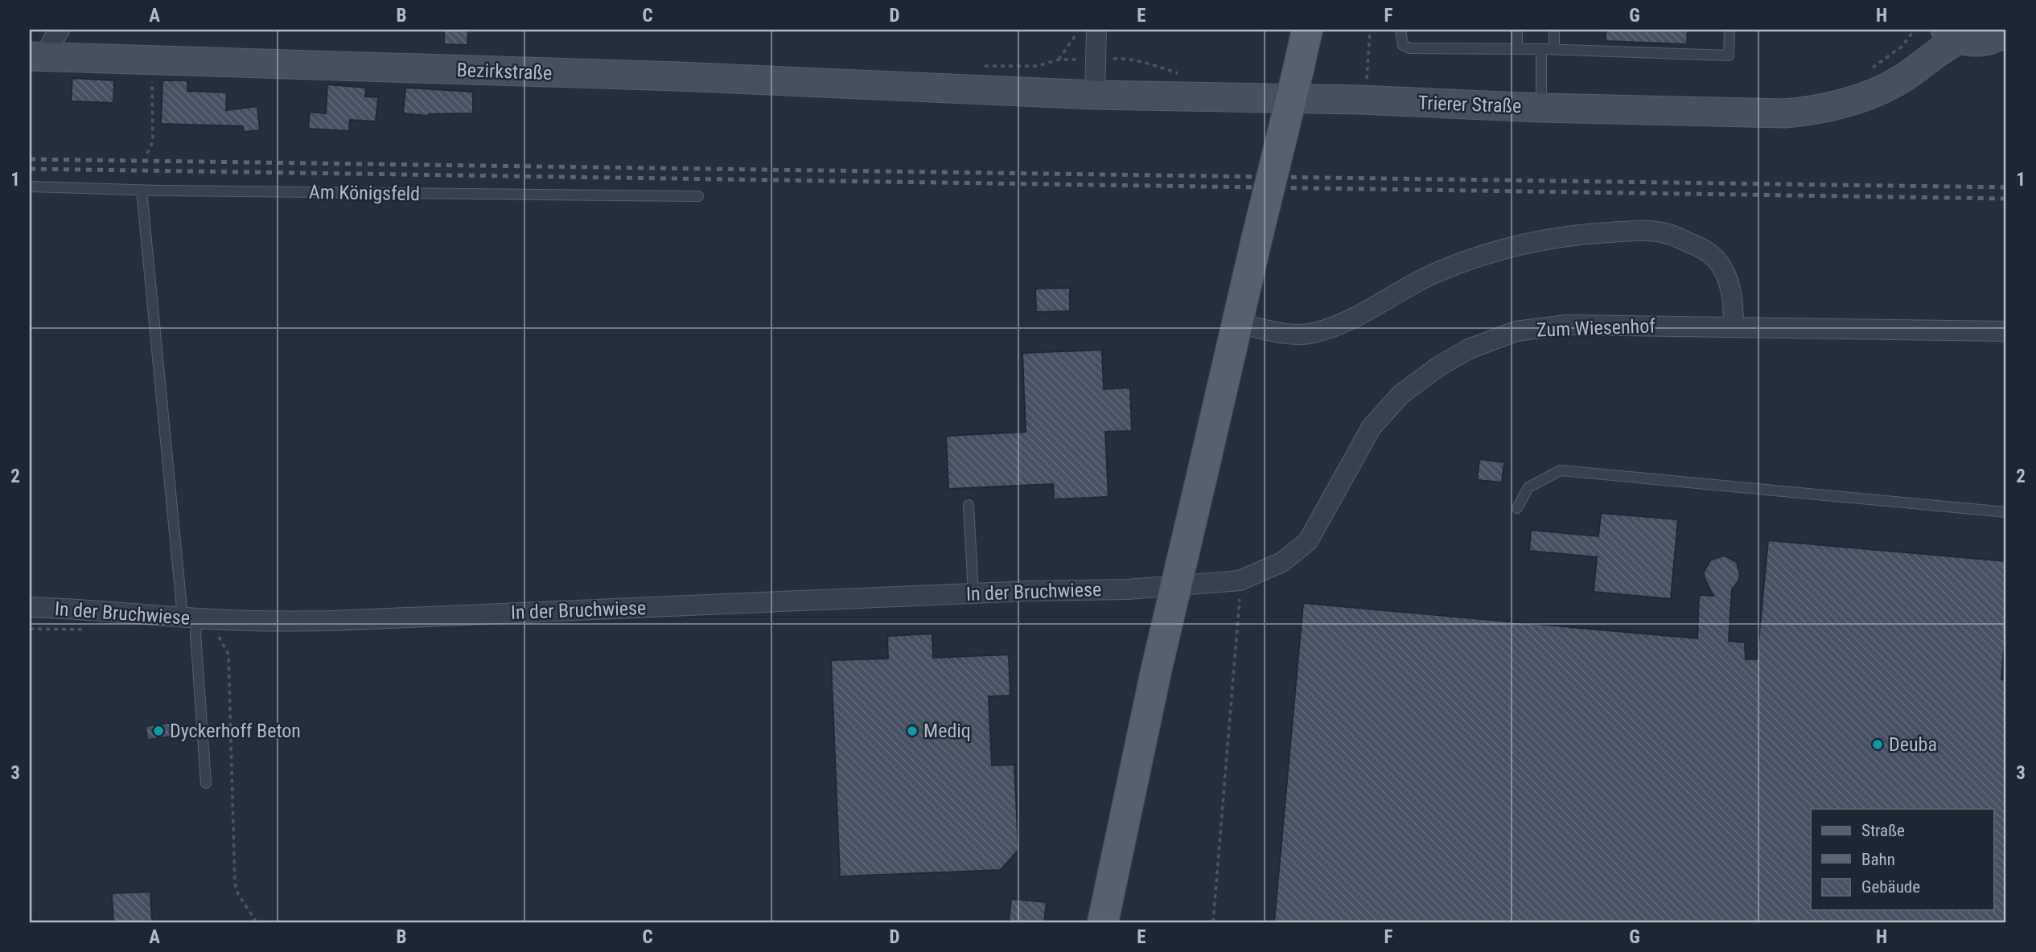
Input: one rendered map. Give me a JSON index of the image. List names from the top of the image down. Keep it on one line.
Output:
{"streets":{"street":["Bezirkstraße","Trierer Straße","Zum Wiesenhof","In der Bruchwiese"],"lane":["Am Königsfeld"]},"crossings":[["Bezirkstraße","Trierer Straße"],["Zum Wiesenhof","In der Bruchwiese"]],"places":["Dyckerhoff Beton","Mediq","Deuba"],"legend":["Straße","Bahn","Gebäude"],"grid":{"columns":["A","B","C","D","E","F","G","H"],"rows":["1","2","3"]}}
